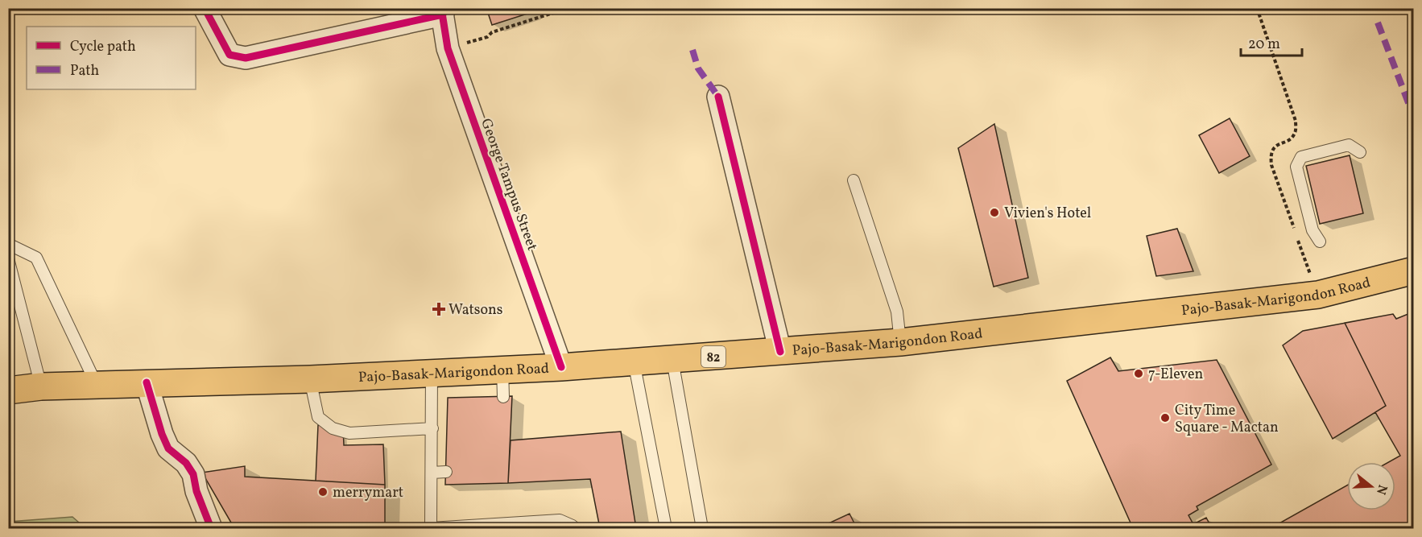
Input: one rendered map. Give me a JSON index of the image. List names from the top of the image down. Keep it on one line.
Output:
{"streets":{"main road":["Pajo-Basak-Marigondon Road","82"],"street":["George Tampus Street"]},"crossings":[["George Tampus Street","Pajo-Basak-Marigondon Road"]],"places":{"other":["Vivien's Hotel","7-Eleven","City Time Square - Mactan","merrymart"],"health":["Watsons"]},"legend":["Cycle path","Path"],"scale_bar":"20 m","north":"right"}
